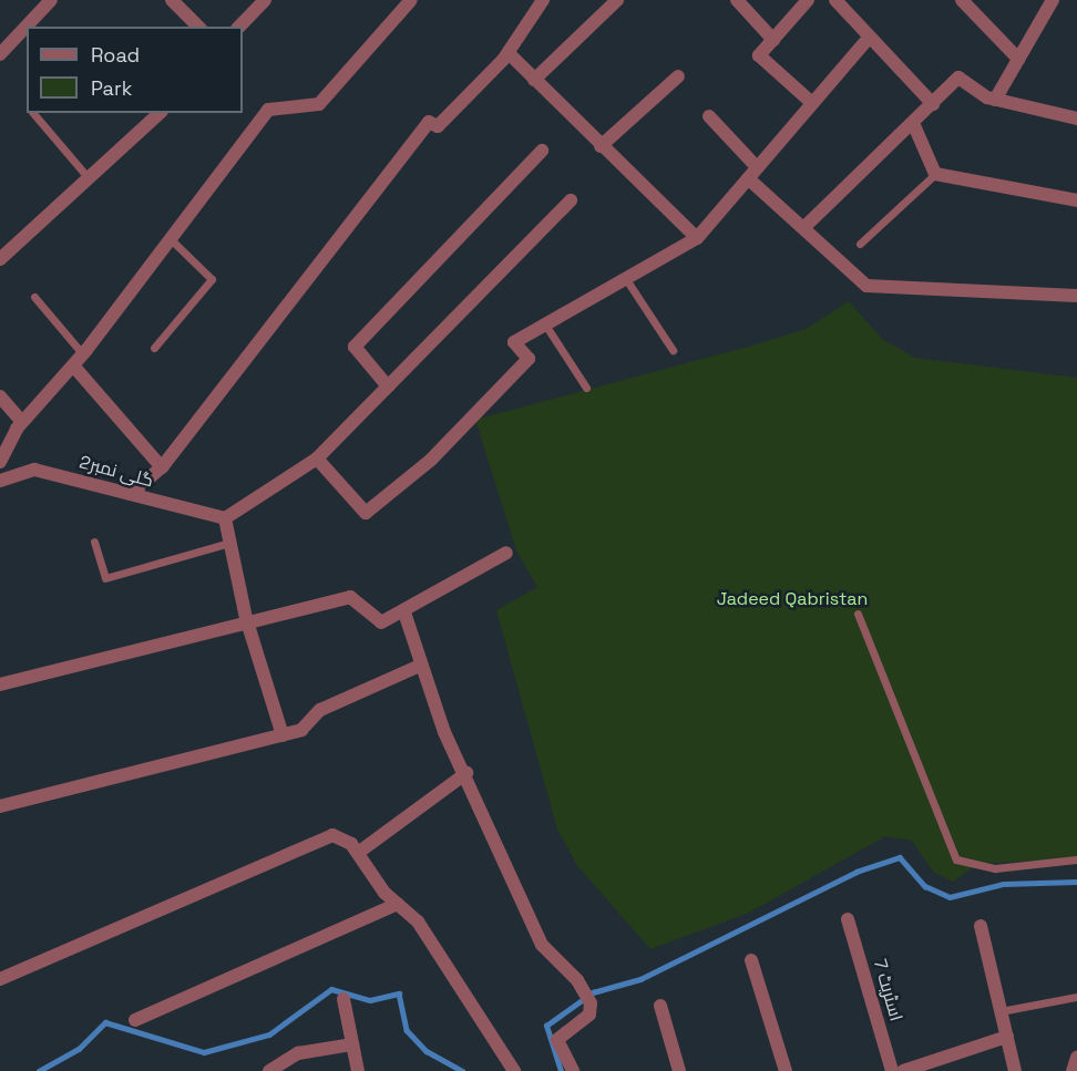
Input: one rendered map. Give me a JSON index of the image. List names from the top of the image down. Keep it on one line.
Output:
{"streets":{"street":["گلی نمبر2","اسٹریٹ 7"]},"parks":["Jadeed Qabristan"],"legend":["Road","Park"]}
